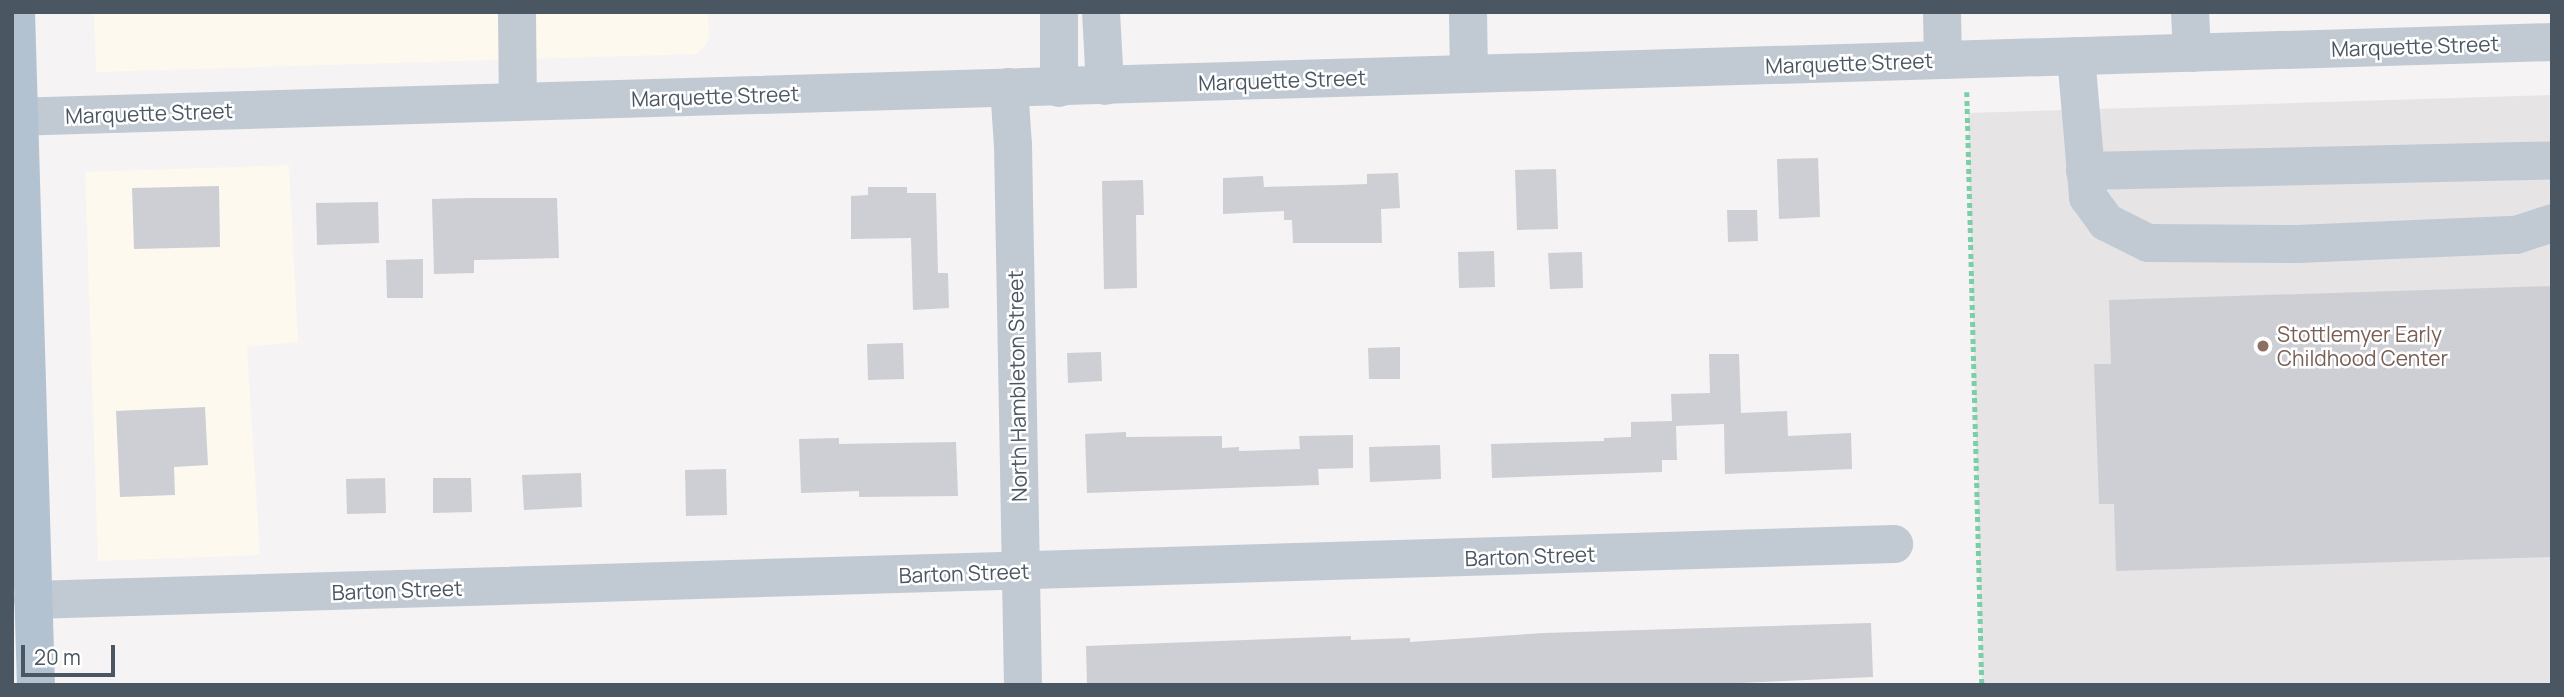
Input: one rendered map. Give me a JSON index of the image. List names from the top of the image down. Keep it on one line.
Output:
{"streets":{"street":["Marquette Street","North Hambleton Street","Barton Street"]},"crossings":[["Marquette Street","North Hambleton Street"],["North Hambleton Street","Barton Street"]],"places":["Stottlemyer Early Childhood Center"],"scale_bar":"20 m"}
